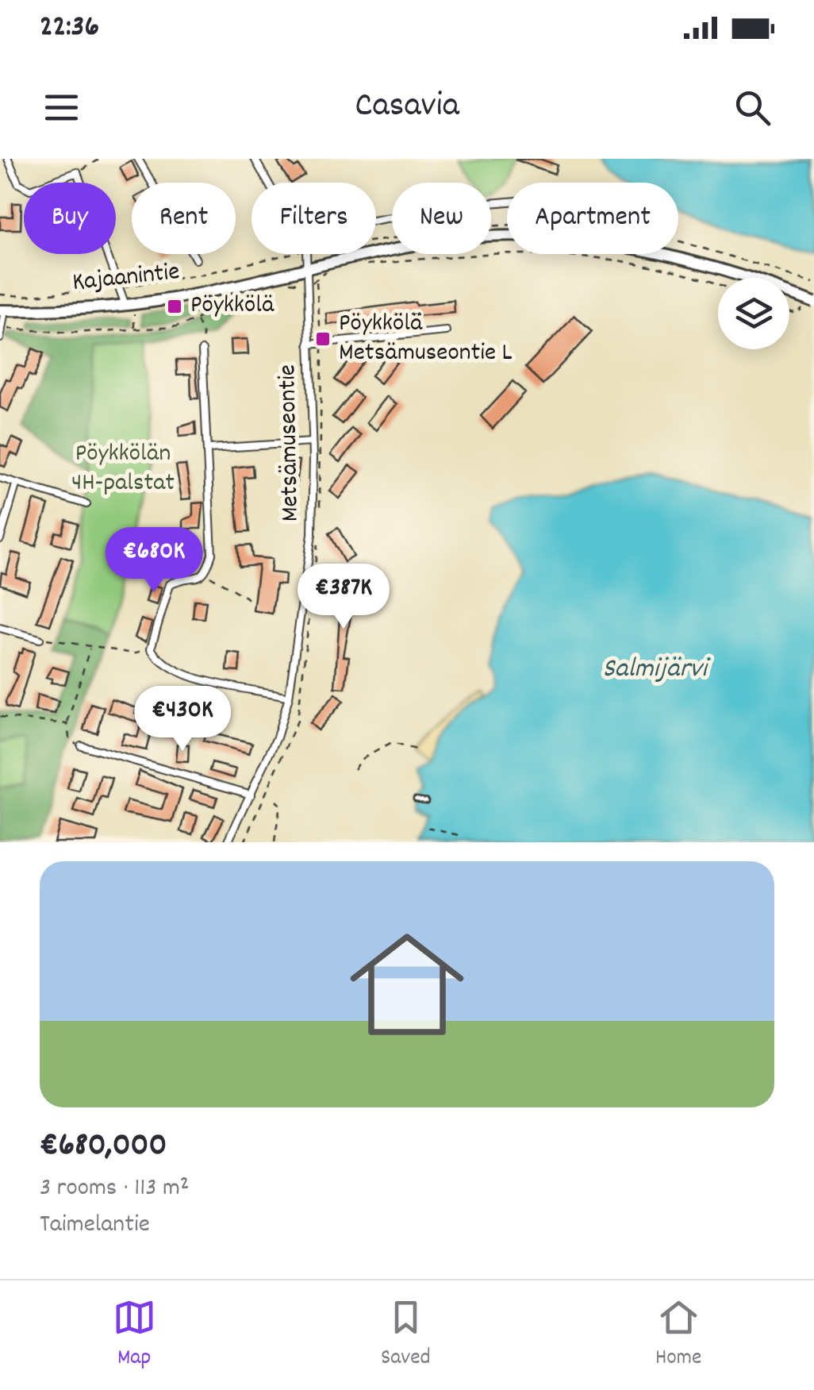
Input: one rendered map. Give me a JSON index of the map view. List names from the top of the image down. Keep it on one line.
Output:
{"streets":{"main road":["Kajaanintie"],"street":["Metsämuseontie"]},"crossings":[["Kajaanintie","Metsämuseontie"]],"water":["Salmijärvi"],"parks":["Pöykkölän 4H-palstat"],"places":{"transit":["Pöykkölä","Pöykkölä Metsämuseontie L"]},"page":{"status":"22:36","header":"Casavia","chip":["Buy","Rent","Filters","New","Apartment"],"price":["€680K","€387K","€430K"],"list":[{"name":"€680,000","note":"3 rooms · 113 m² · Taimelantie"}],"tabs":["Map","Saved","Home"]}}
